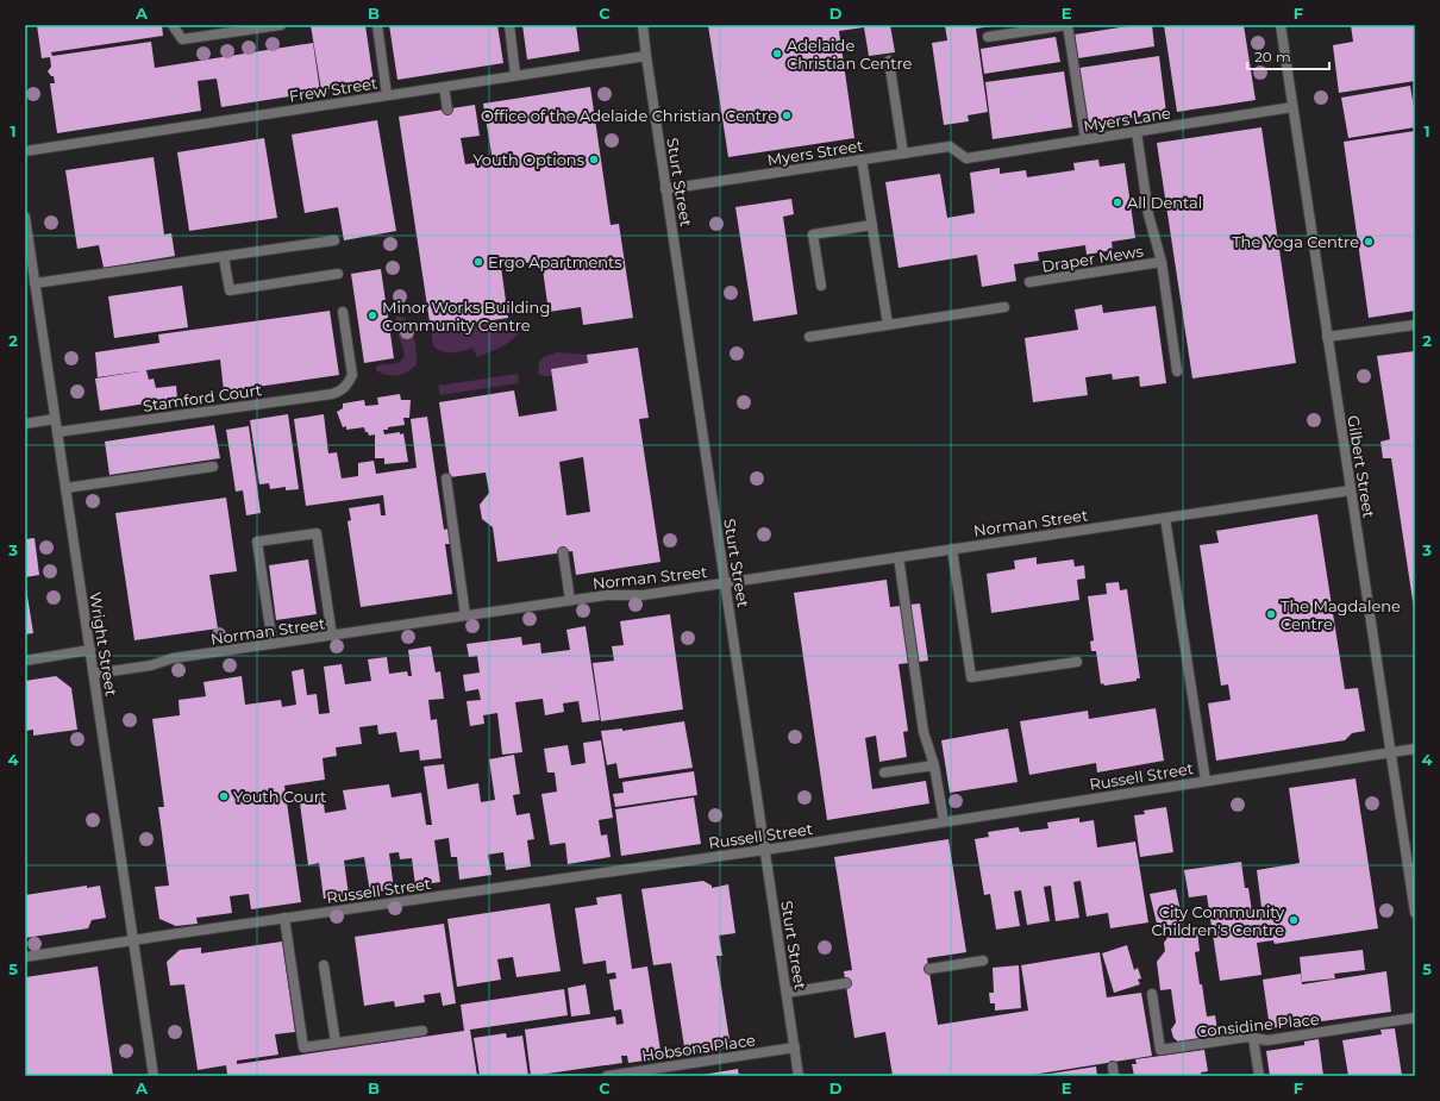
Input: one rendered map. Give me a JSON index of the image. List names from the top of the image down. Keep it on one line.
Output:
{"streets":{"street":["Frew Street","Myers Lane","Myers Street","Sturt Street","Draper Mews","Stamford Court","Gilbert Street","Norman Street","Wright Street","Russell Street","Considine Place","Hobsons Place"]},"crossings":[["Frew Street","Sturt Street"],["Myers Lane","Myers Street"],["Myers Lane","Draper Mews"],["Myers Lane","Gilbert Street"],["Myers Street","Sturt Street"],["Sturt Street","Norman Street"],["Sturt Street","Russell Street"],["Sturt Street","Hobsons Place"],["Stamford Court","Wright Street"],["Gilbert Street","Norman Street"],["Gilbert Street","Russell Street"],["Norman Street","Wright Street"],["Wright Street","Russell Street"]],"places":["Adelaide Christian Centre","Office of the Adelaide Christian Centre","Youth Options","All Dental","The Yoga Centre","Ergo Apartments","Minor Works Building Community Centre","The Magdalene Centre","Youth Court","City Community Children's Centre"],"scale_bar":"20 m","grid":{"columns":["A","B","C","D","E","F"],"rows":["1","2","3","4","5"]}}
